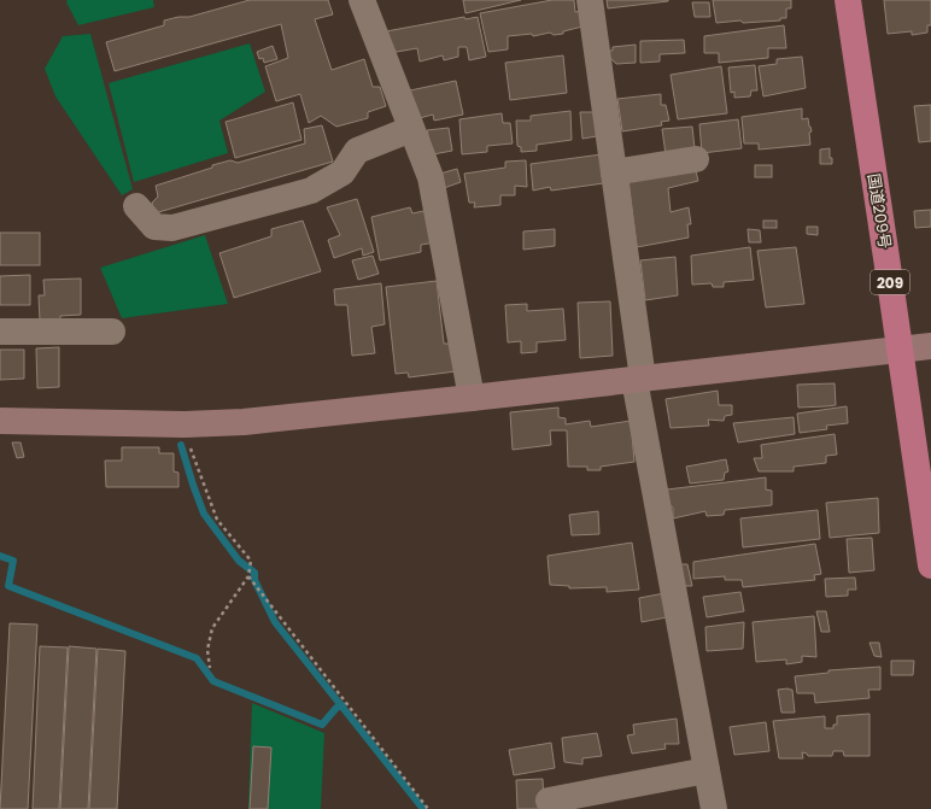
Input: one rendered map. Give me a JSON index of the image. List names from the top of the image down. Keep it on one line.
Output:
{"streets":{"highway":["国道209号","209"]}}
